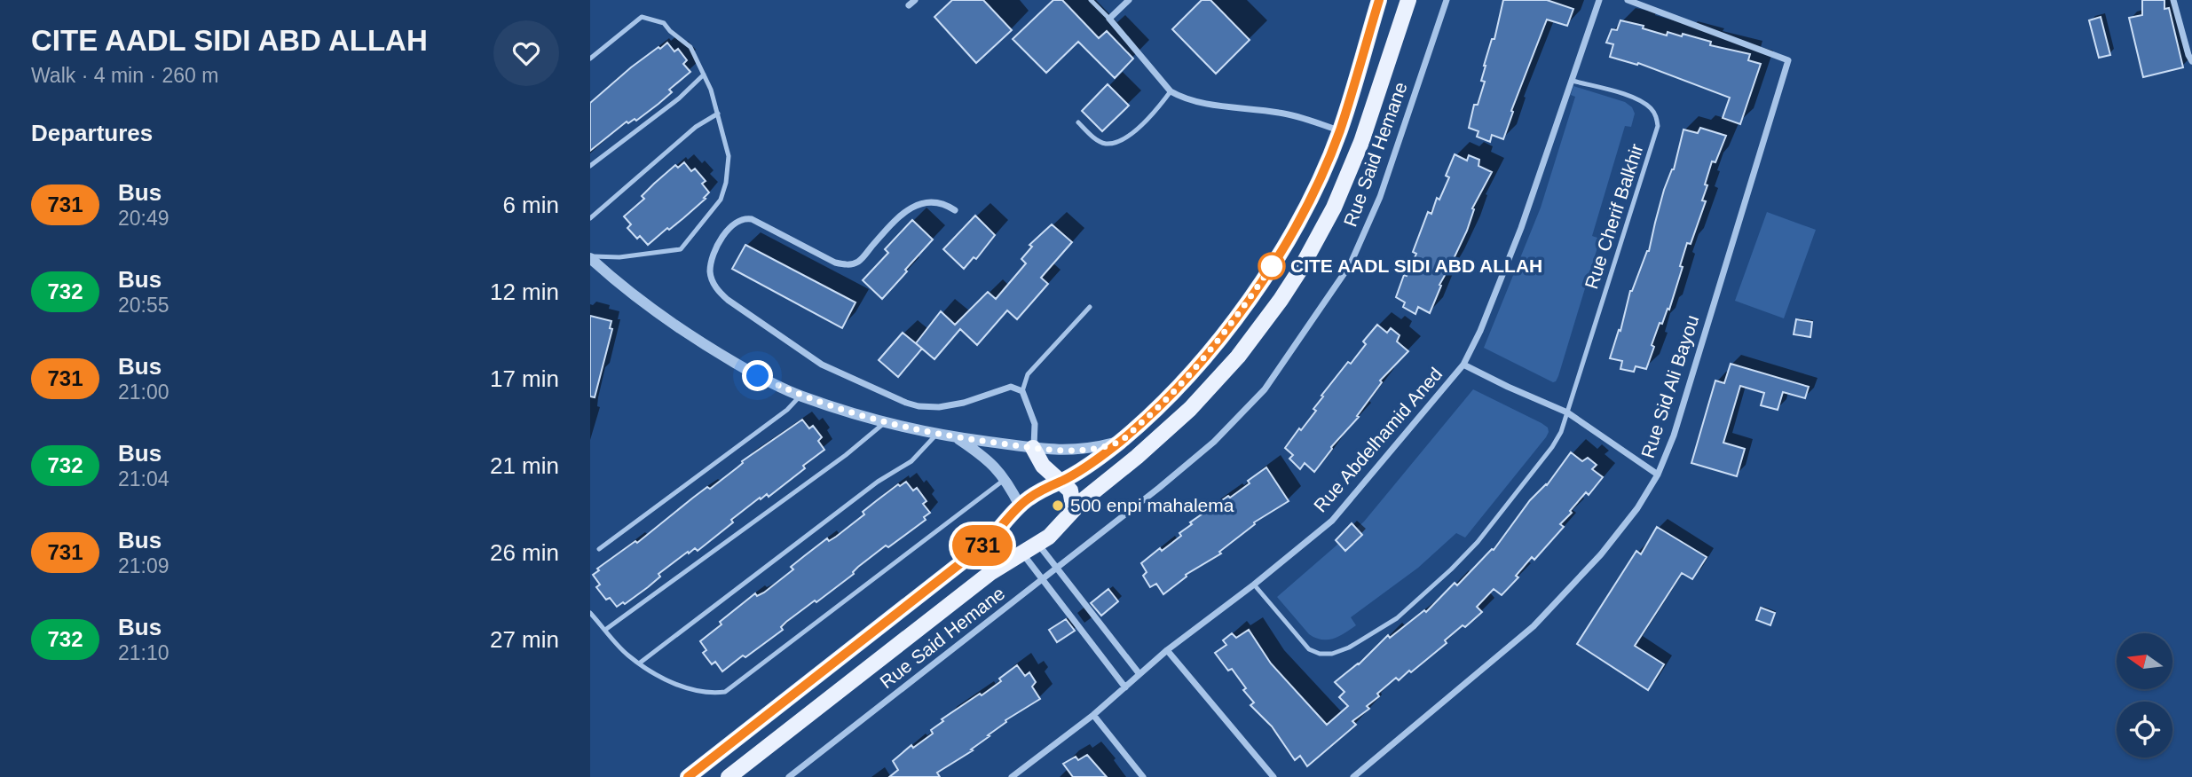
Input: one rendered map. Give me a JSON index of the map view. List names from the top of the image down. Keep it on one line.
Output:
{"streets":{"street":["Rue Said Hemane","Rue Sid Ali Bayou","Rue Abdelhamid Aned"],"lane":["Rue Cherif Balkhir"]},"crossings":[["Rue Cherif Balkhir","Rue Abdelhamid Aned"]],"places":["CITE AADL SIDI ABD ALLAH","500 enpi mahalema"],"lines":["bus line 731"],"north":"left","page":{"heading":[["CITE AADL SIDI ABD ALLAH","Walk · 4 min · 260 m"],"Departures"],"on_map":"731","list":[{"mark":"731","name":"Bus","note":"20:49","value":"6 min"},{"mark":"732","name":"Bus","note":"20:55","value":"12 min"},{"mark":"731","name":"Bus","note":"21:00","value":"17 min"},{"mark":"732","name":"Bus","note":"21:04","value":"21 min"},{"mark":"731","name":"Bus","note":"21:09","value":"26 min"},{"mark":"732","name":"Bus","note":"21:10","value":"27 min"}]}}
